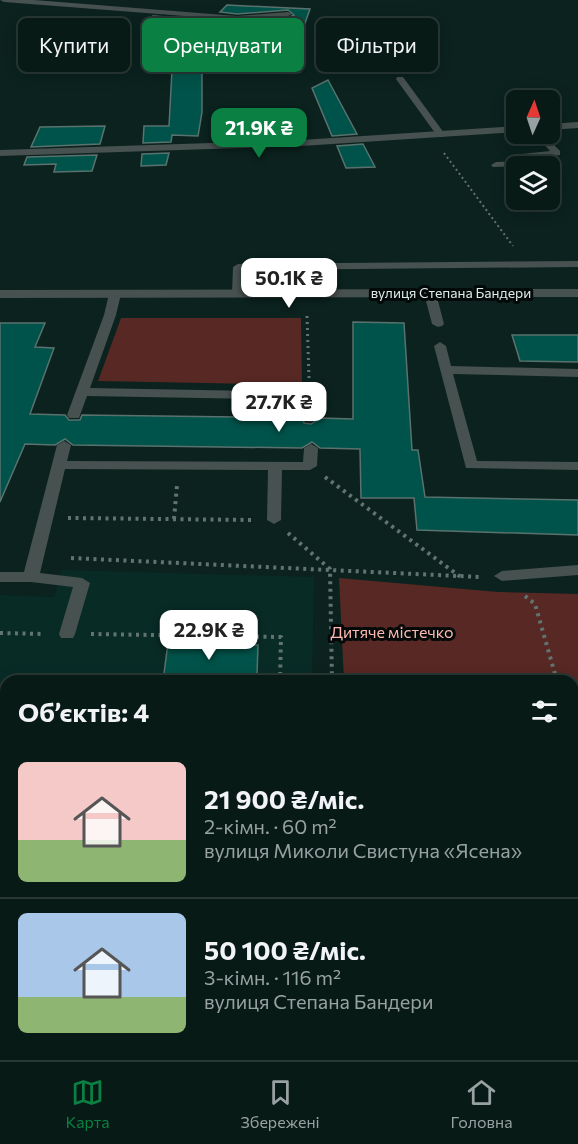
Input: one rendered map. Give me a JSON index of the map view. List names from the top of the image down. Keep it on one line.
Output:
{"streets":{"street":["вулиця Степана Бандери"]},"parks":["Дитяче містечко"],"north":"top","page":{"chip":["Купити","Орендувати","Фільтри"],"price":["21.9K ₴","50.1K ₴","27.7K ₴","22.9K ₴"],"heading":"Об’єктів: 4","list":[{"name":"21 900 ₴/міс.","note":"2-кімн. · 60 m² · вулиця Миколи Свистуна «Ясена»"},{"name":"50 100 ₴/міс.","note":"3-кімн. · 116 m² · вулиця Степана Бандери"}],"tabs":["Карта","Збережені","Головна"]}}
